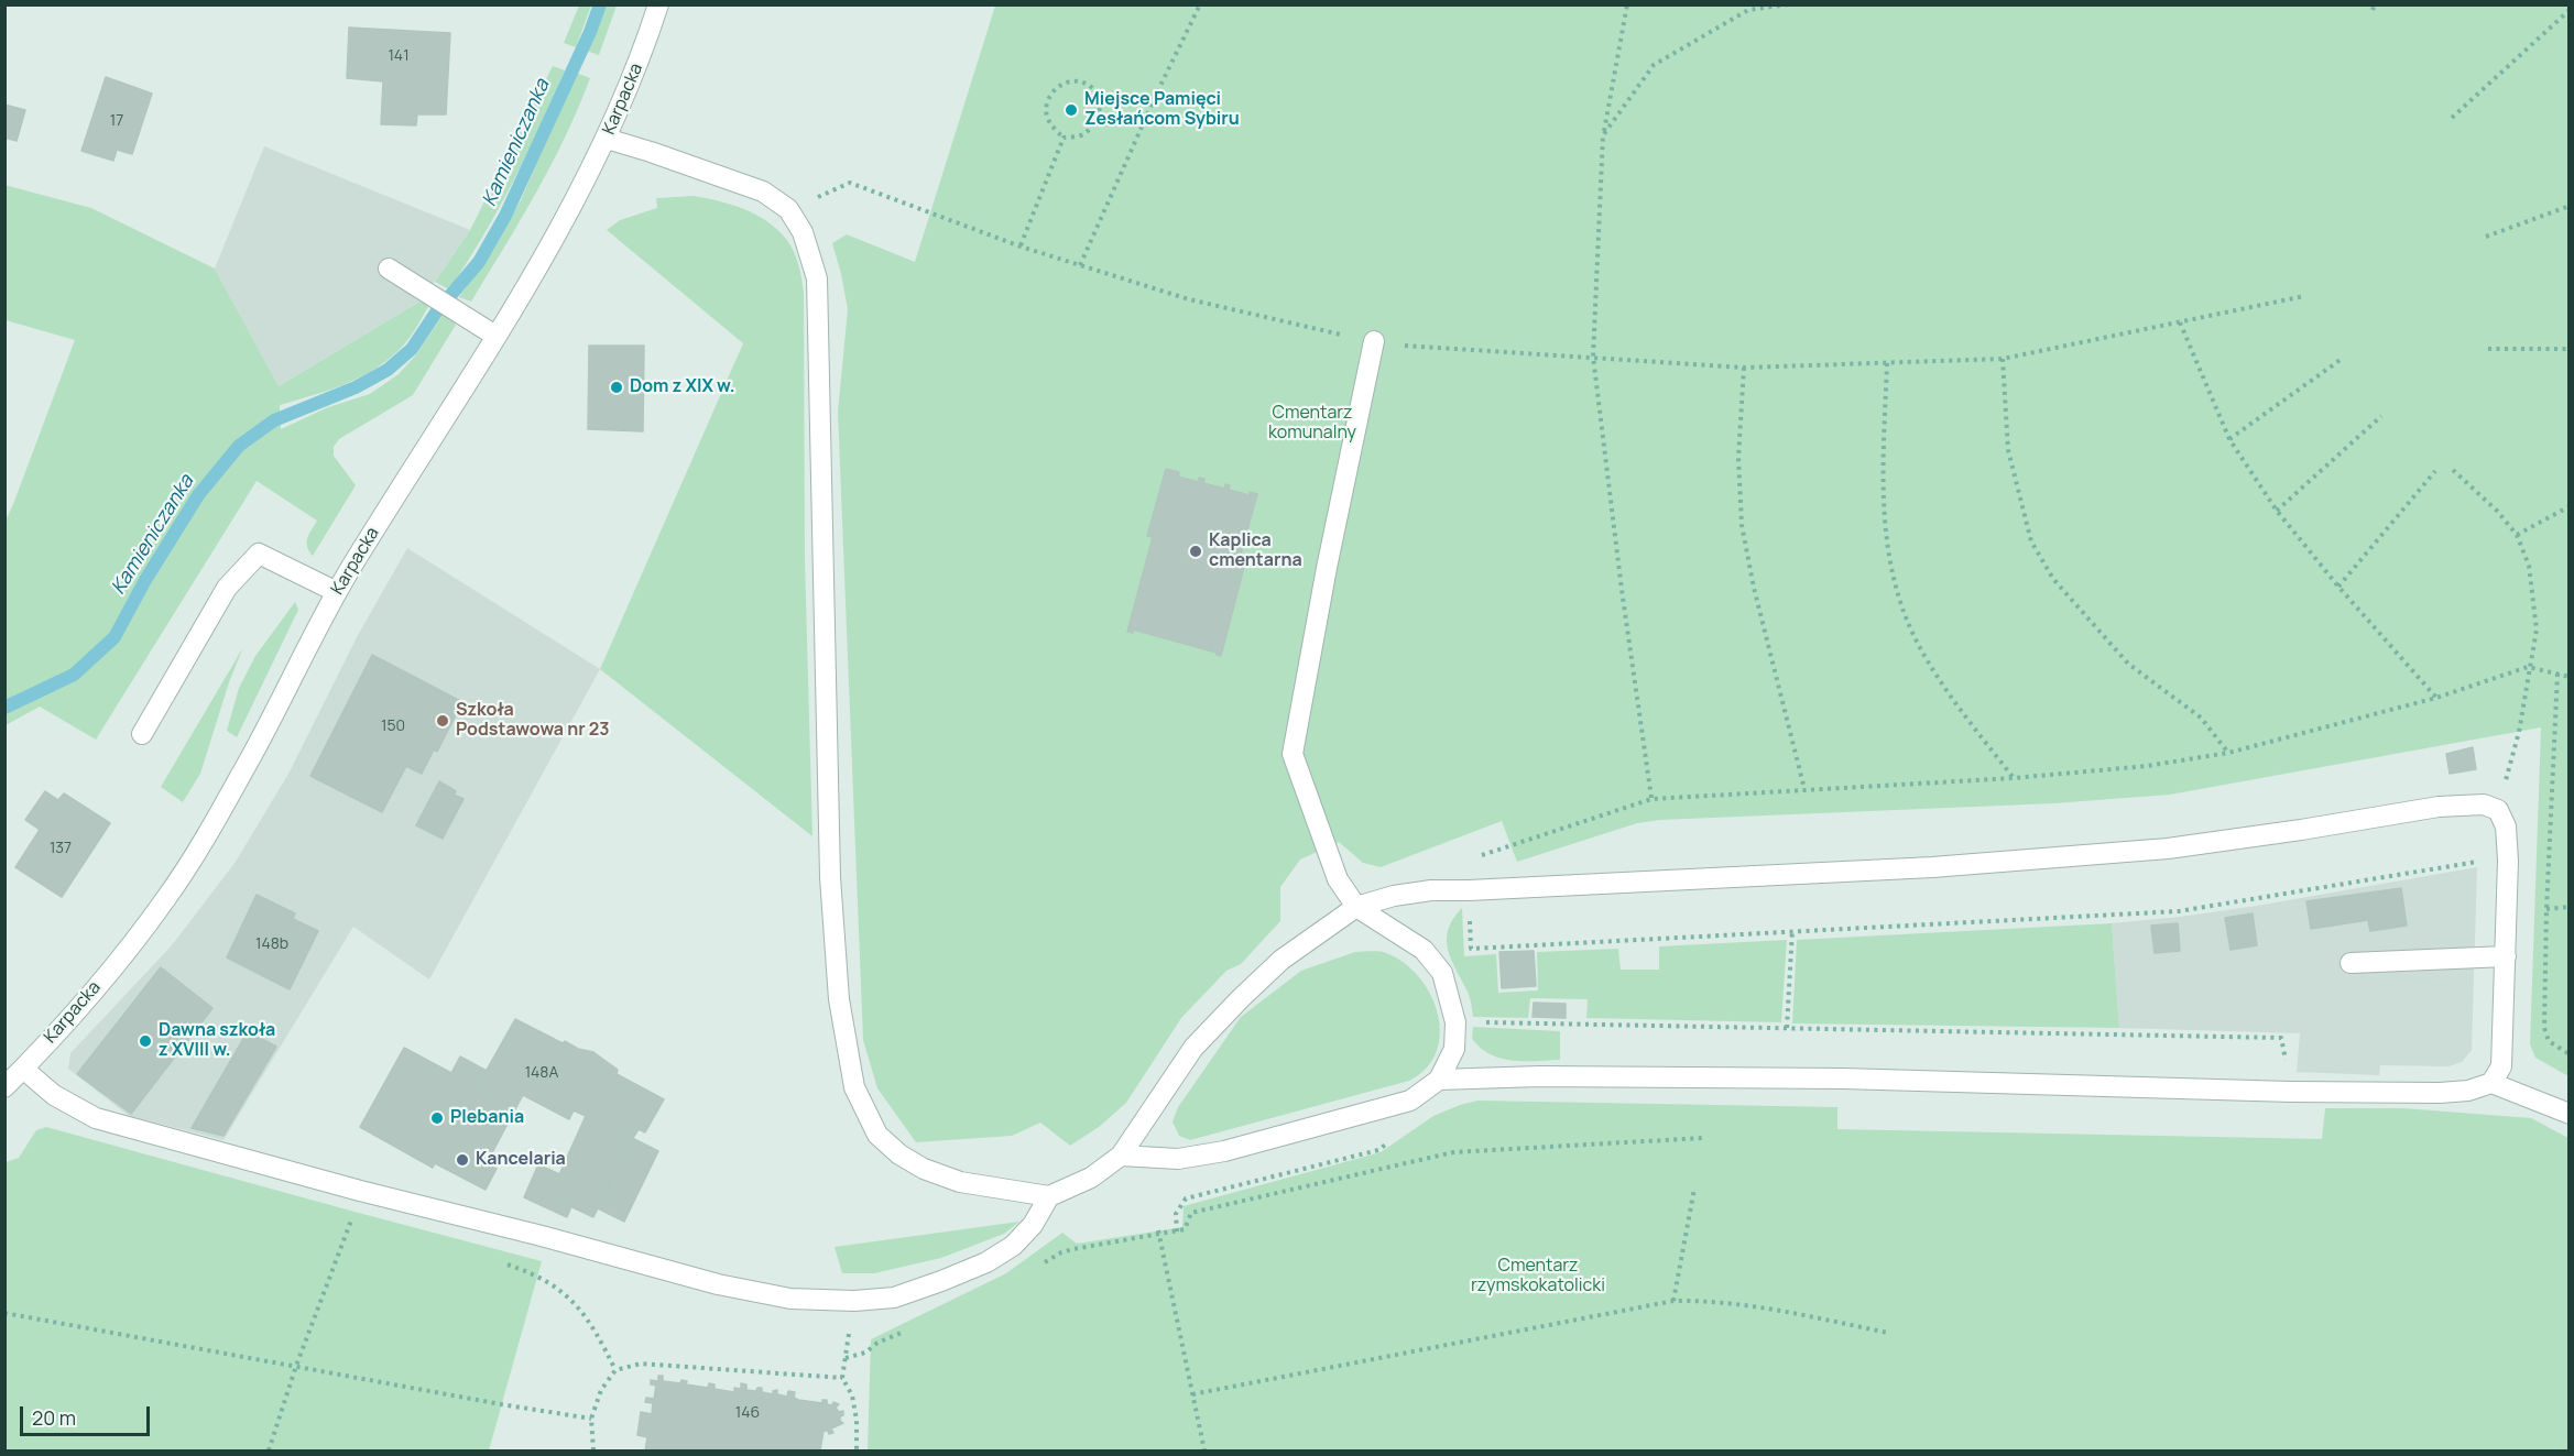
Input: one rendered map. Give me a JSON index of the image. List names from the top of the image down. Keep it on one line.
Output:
{"streets":{"street":["Karpacka"]},"water":["Kamieniczanka"],"parks":["Cmentarz komunalny","Cmentarz rzymskokatolicki"],"places":["Miejsce Pamięci Zesłańcom Sybiru","Dom z XIX w.","Kaplica cmentarna","Szkoła Podstawowa nr 23","Dawna szkoła z XVIII w.","Plebania","Kancelaria"],"house_numbers":["141","17","150","137","148b","148A","146"],"scale_bar":"20 m"}
